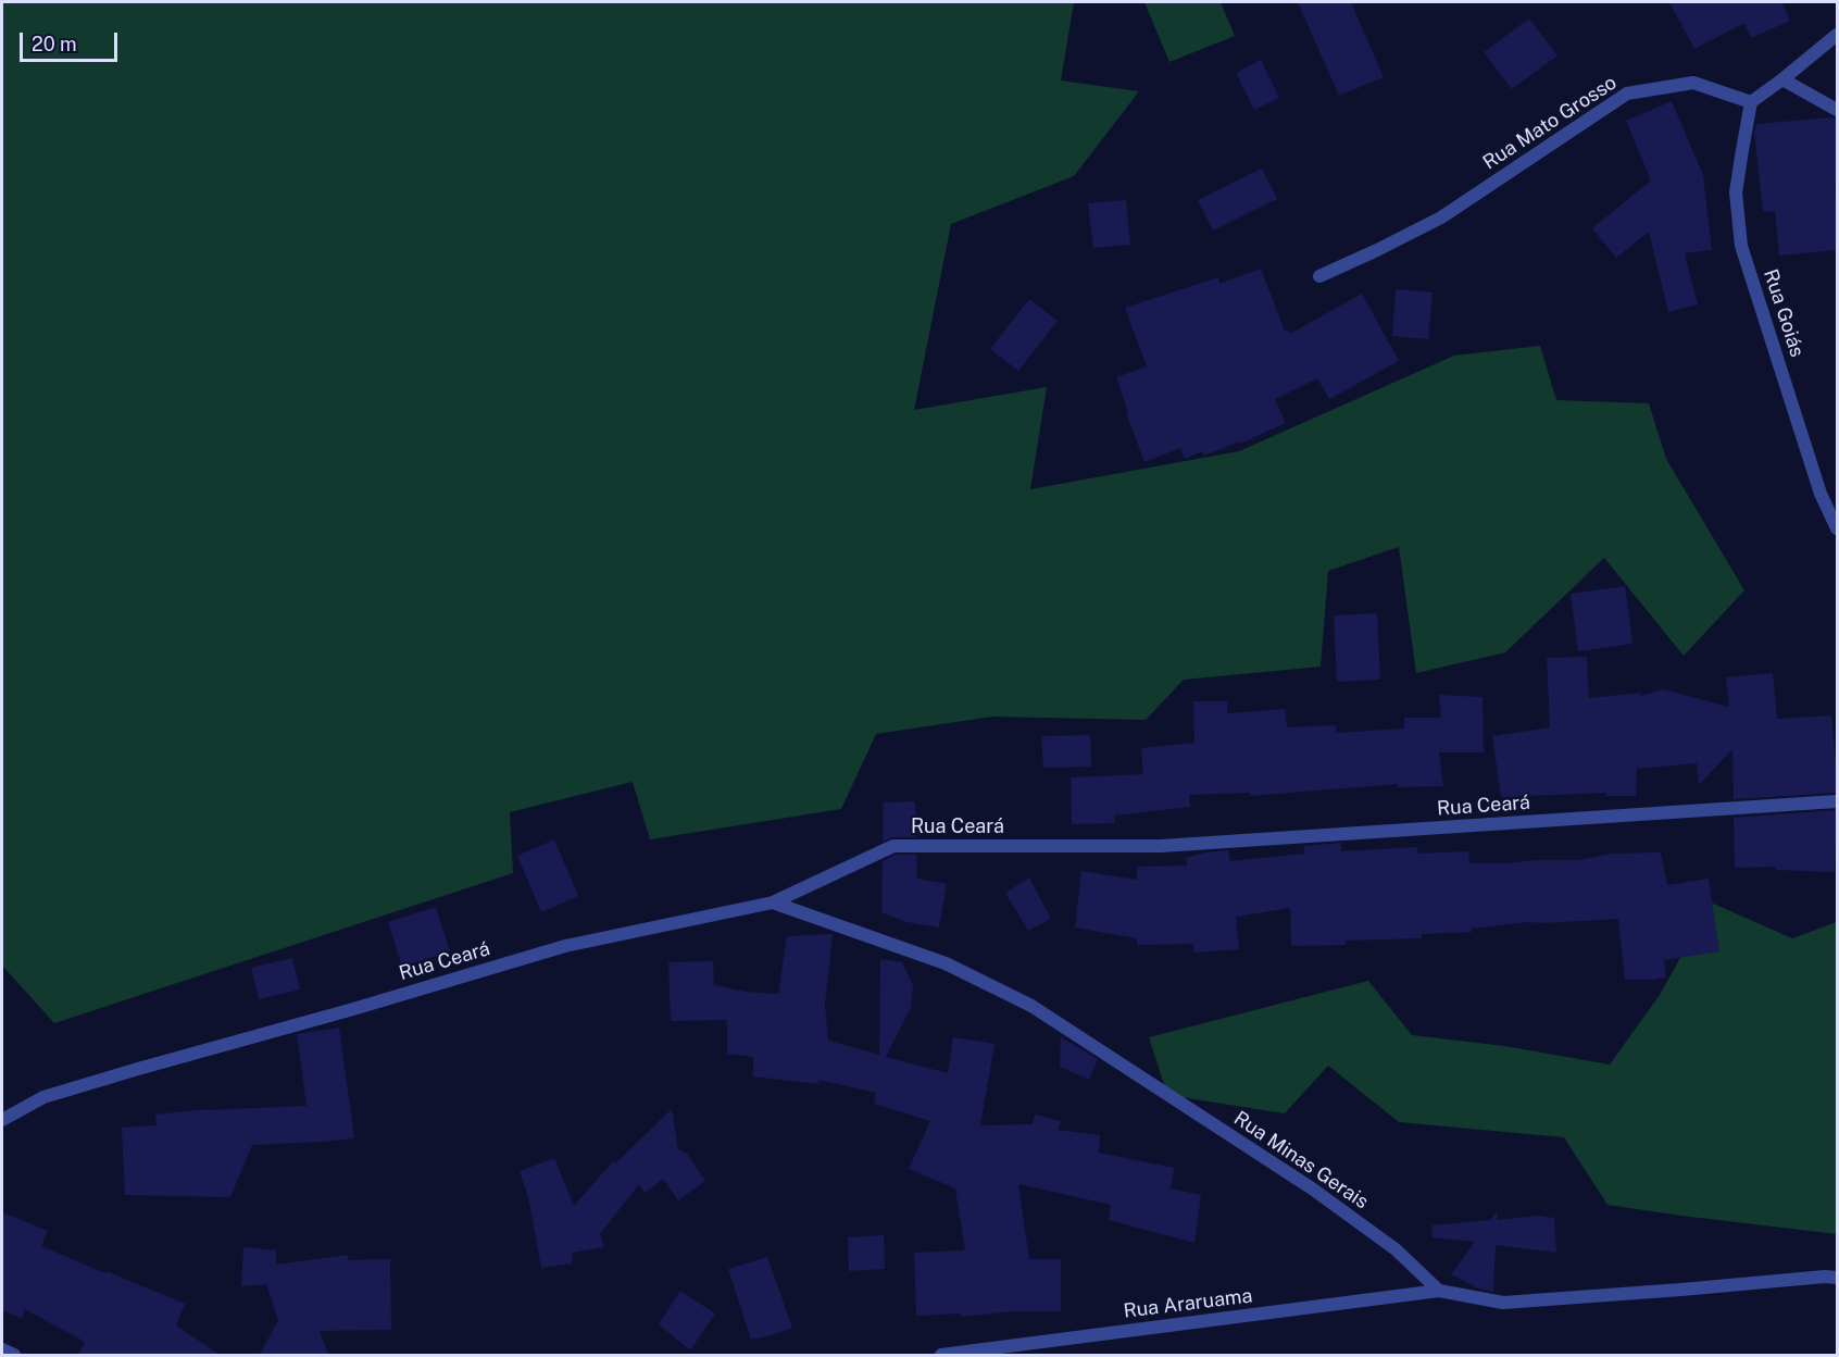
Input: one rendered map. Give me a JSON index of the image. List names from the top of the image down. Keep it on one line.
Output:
{"streets":{"street":["Rua Mato Grosso","Rua Goiás","Rua Ceará","Rua Minas Gerais","Rua Araruama"]},"crossings":[["Rua Mato Grosso","Rua Goiás"],["Rua Ceará","Rua Minas Gerais"],["Rua Minas Gerais","Rua Araruama"]],"scale_bar":"20 m"}
